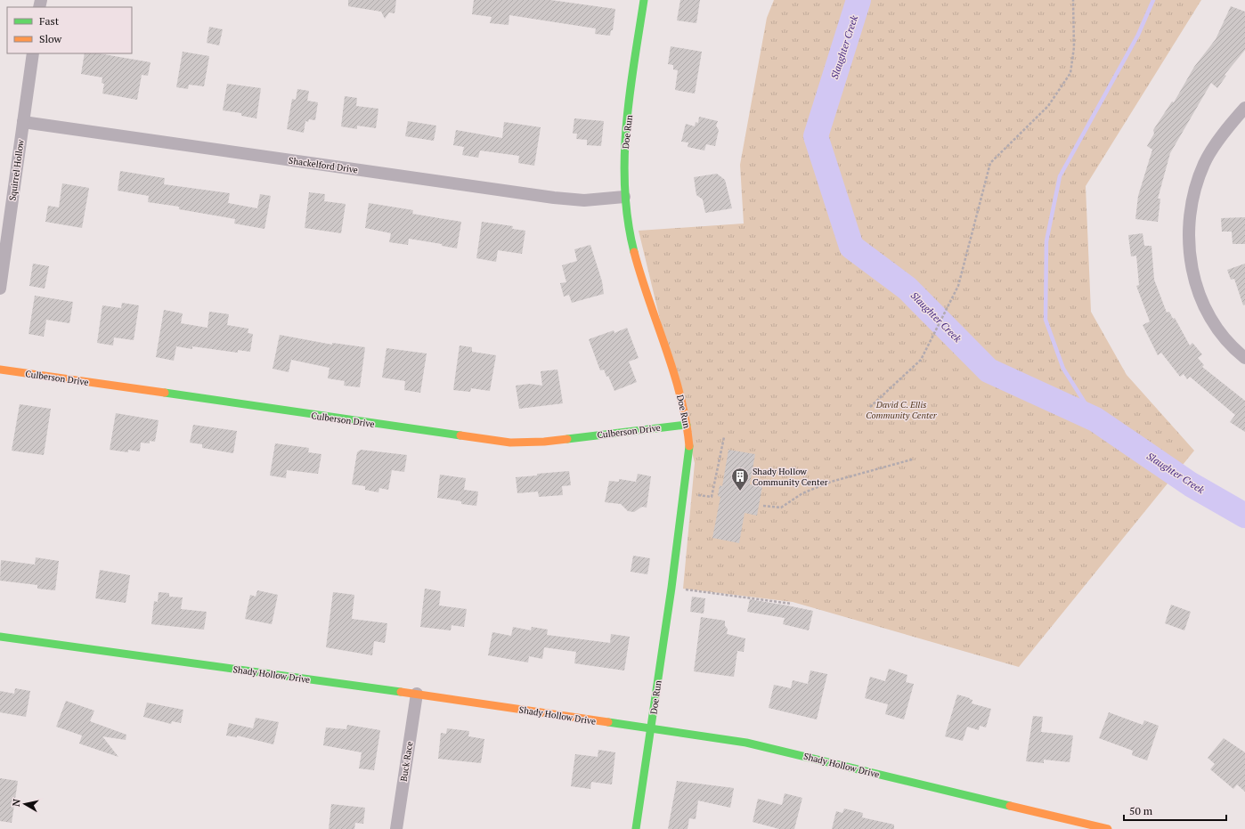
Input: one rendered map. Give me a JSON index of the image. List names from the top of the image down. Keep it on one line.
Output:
{"streets":{"street":["Doe Run","Shackelford Drive","Squirrel Hollow","Culberson Drive","Shady Hollow Drive","Buck Race"]},"crossings":[["Doe Run","Shackelford Drive"],["Doe Run","Culberson Drive"],["Doe Run","Shady Hollow Drive"],["Shackelford Drive","Squirrel Hollow"],["Shady Hollow Drive","Buck Race"]],"water":["Slaughter Creek"],"parks":["David C. Ellis Community Center"],"places":{"building":["Shady Hollow Community Center"]},"legend":["Fast","Slow"],"scale_bar":"50 m","north":"left"}
